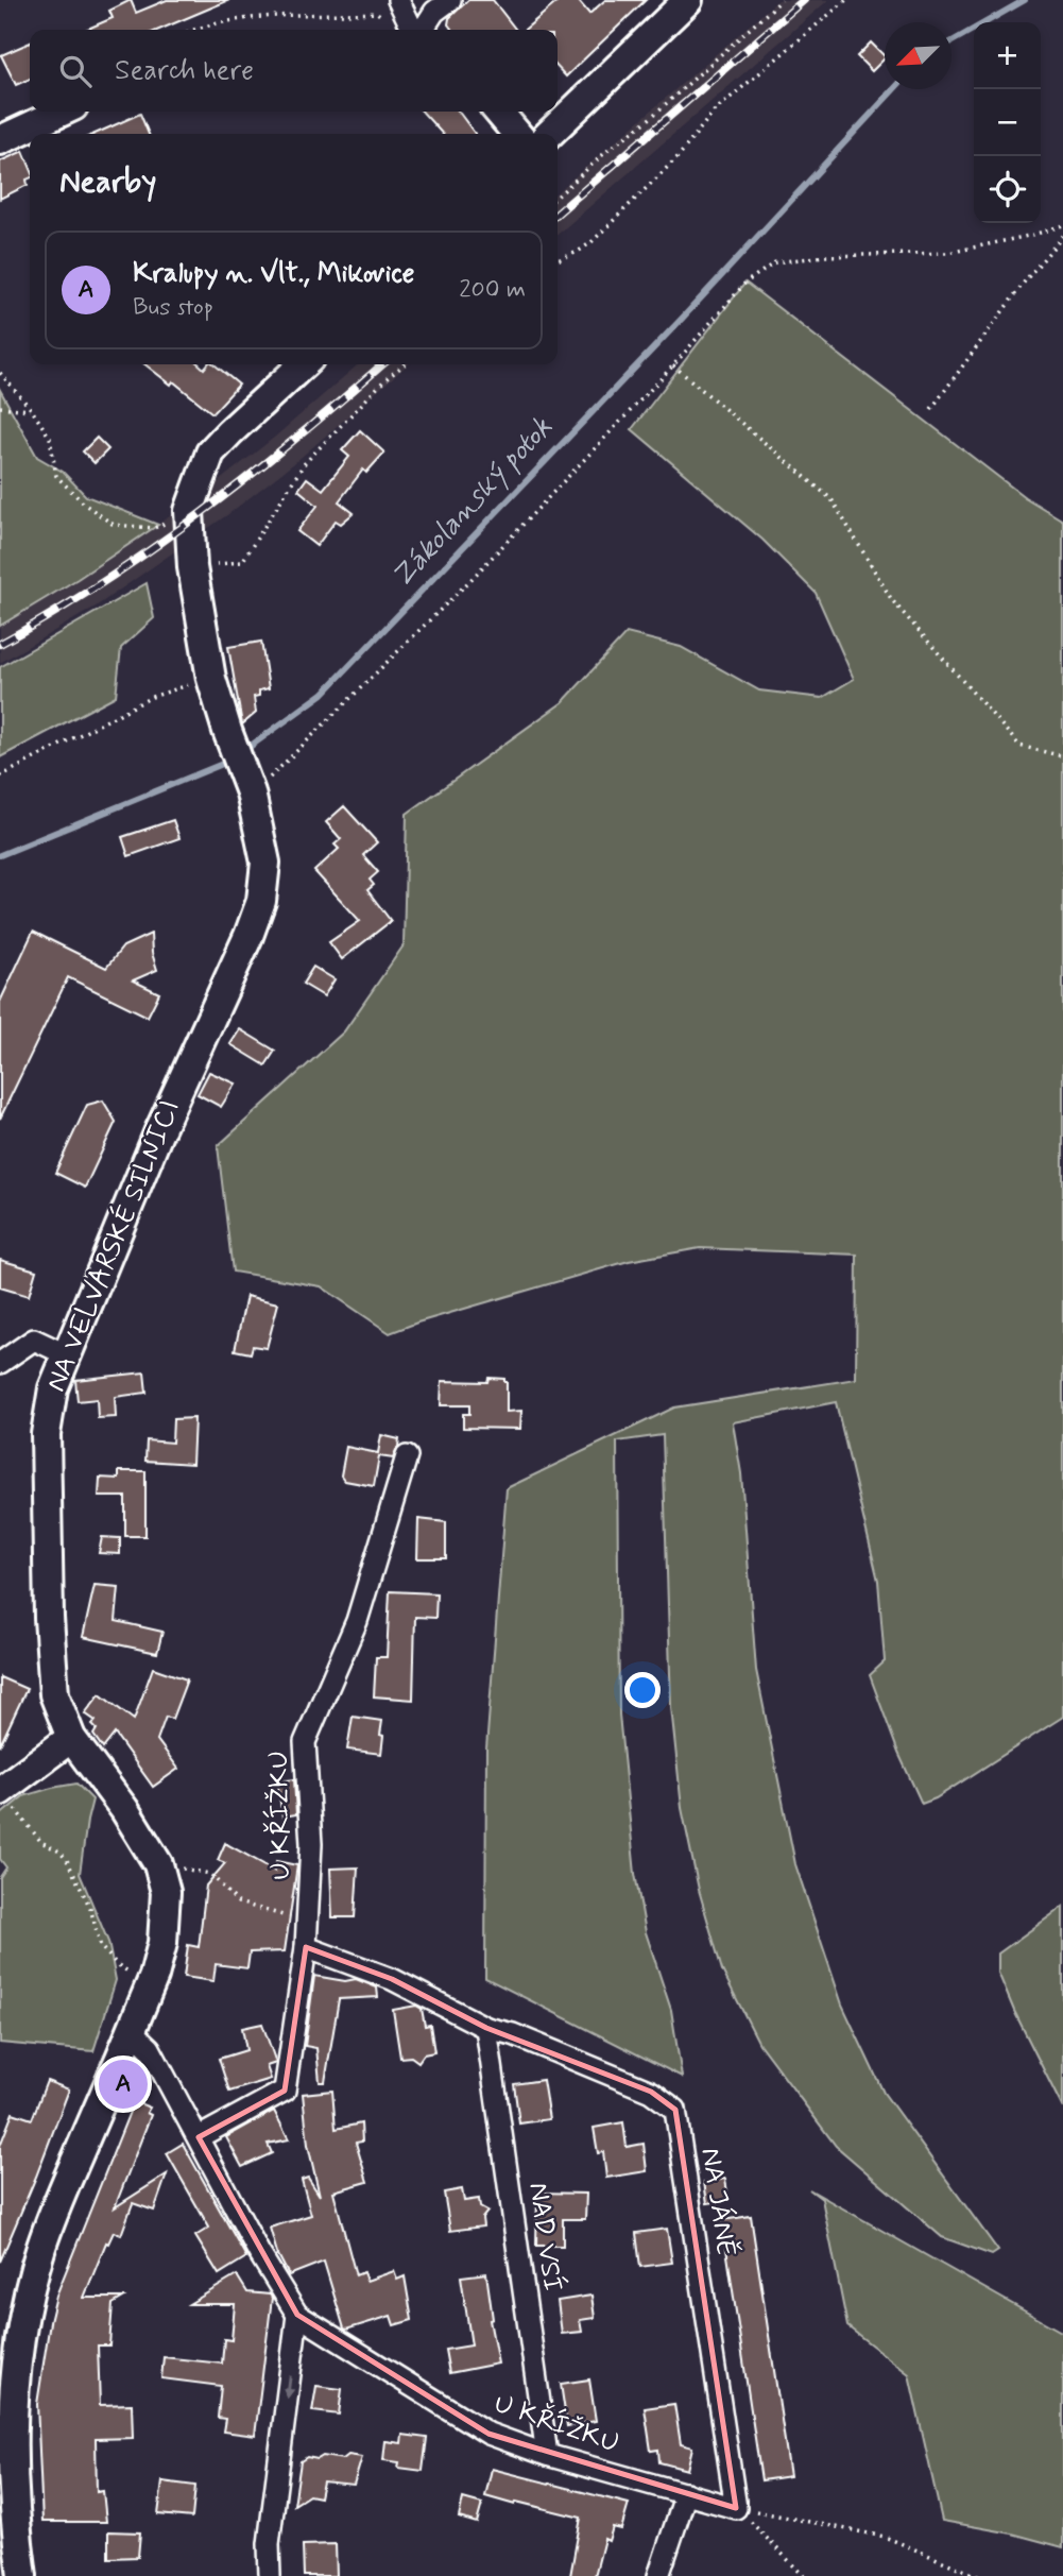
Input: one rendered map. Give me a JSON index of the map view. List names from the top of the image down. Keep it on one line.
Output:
{"streets":{"main road":["NA VELVARSKÉ SILNICI"],"street":["U KŘÍŽKU","NA JÁNĚ","NAD VSÍ"]},"crossings":[["NA VELVARSKÉ SILNICI","U KŘÍŽKU"],["U KŘÍŽKU","NA JÁNĚ"],["U KŘÍŽKU","NAD VSÍ"],["NA JÁNĚ","NAD VSÍ"]],"water":["Zákolanský potok"],"north":"bottom left","page":{"map_buttons":["+","−"],"search":"Search here","heading":"Nearby","list":[{"mark":"A","name":"Kralupy n. Vlt., Mikovice","note":"Bus stop","value":"200 m"}],"pins":"A"}}
